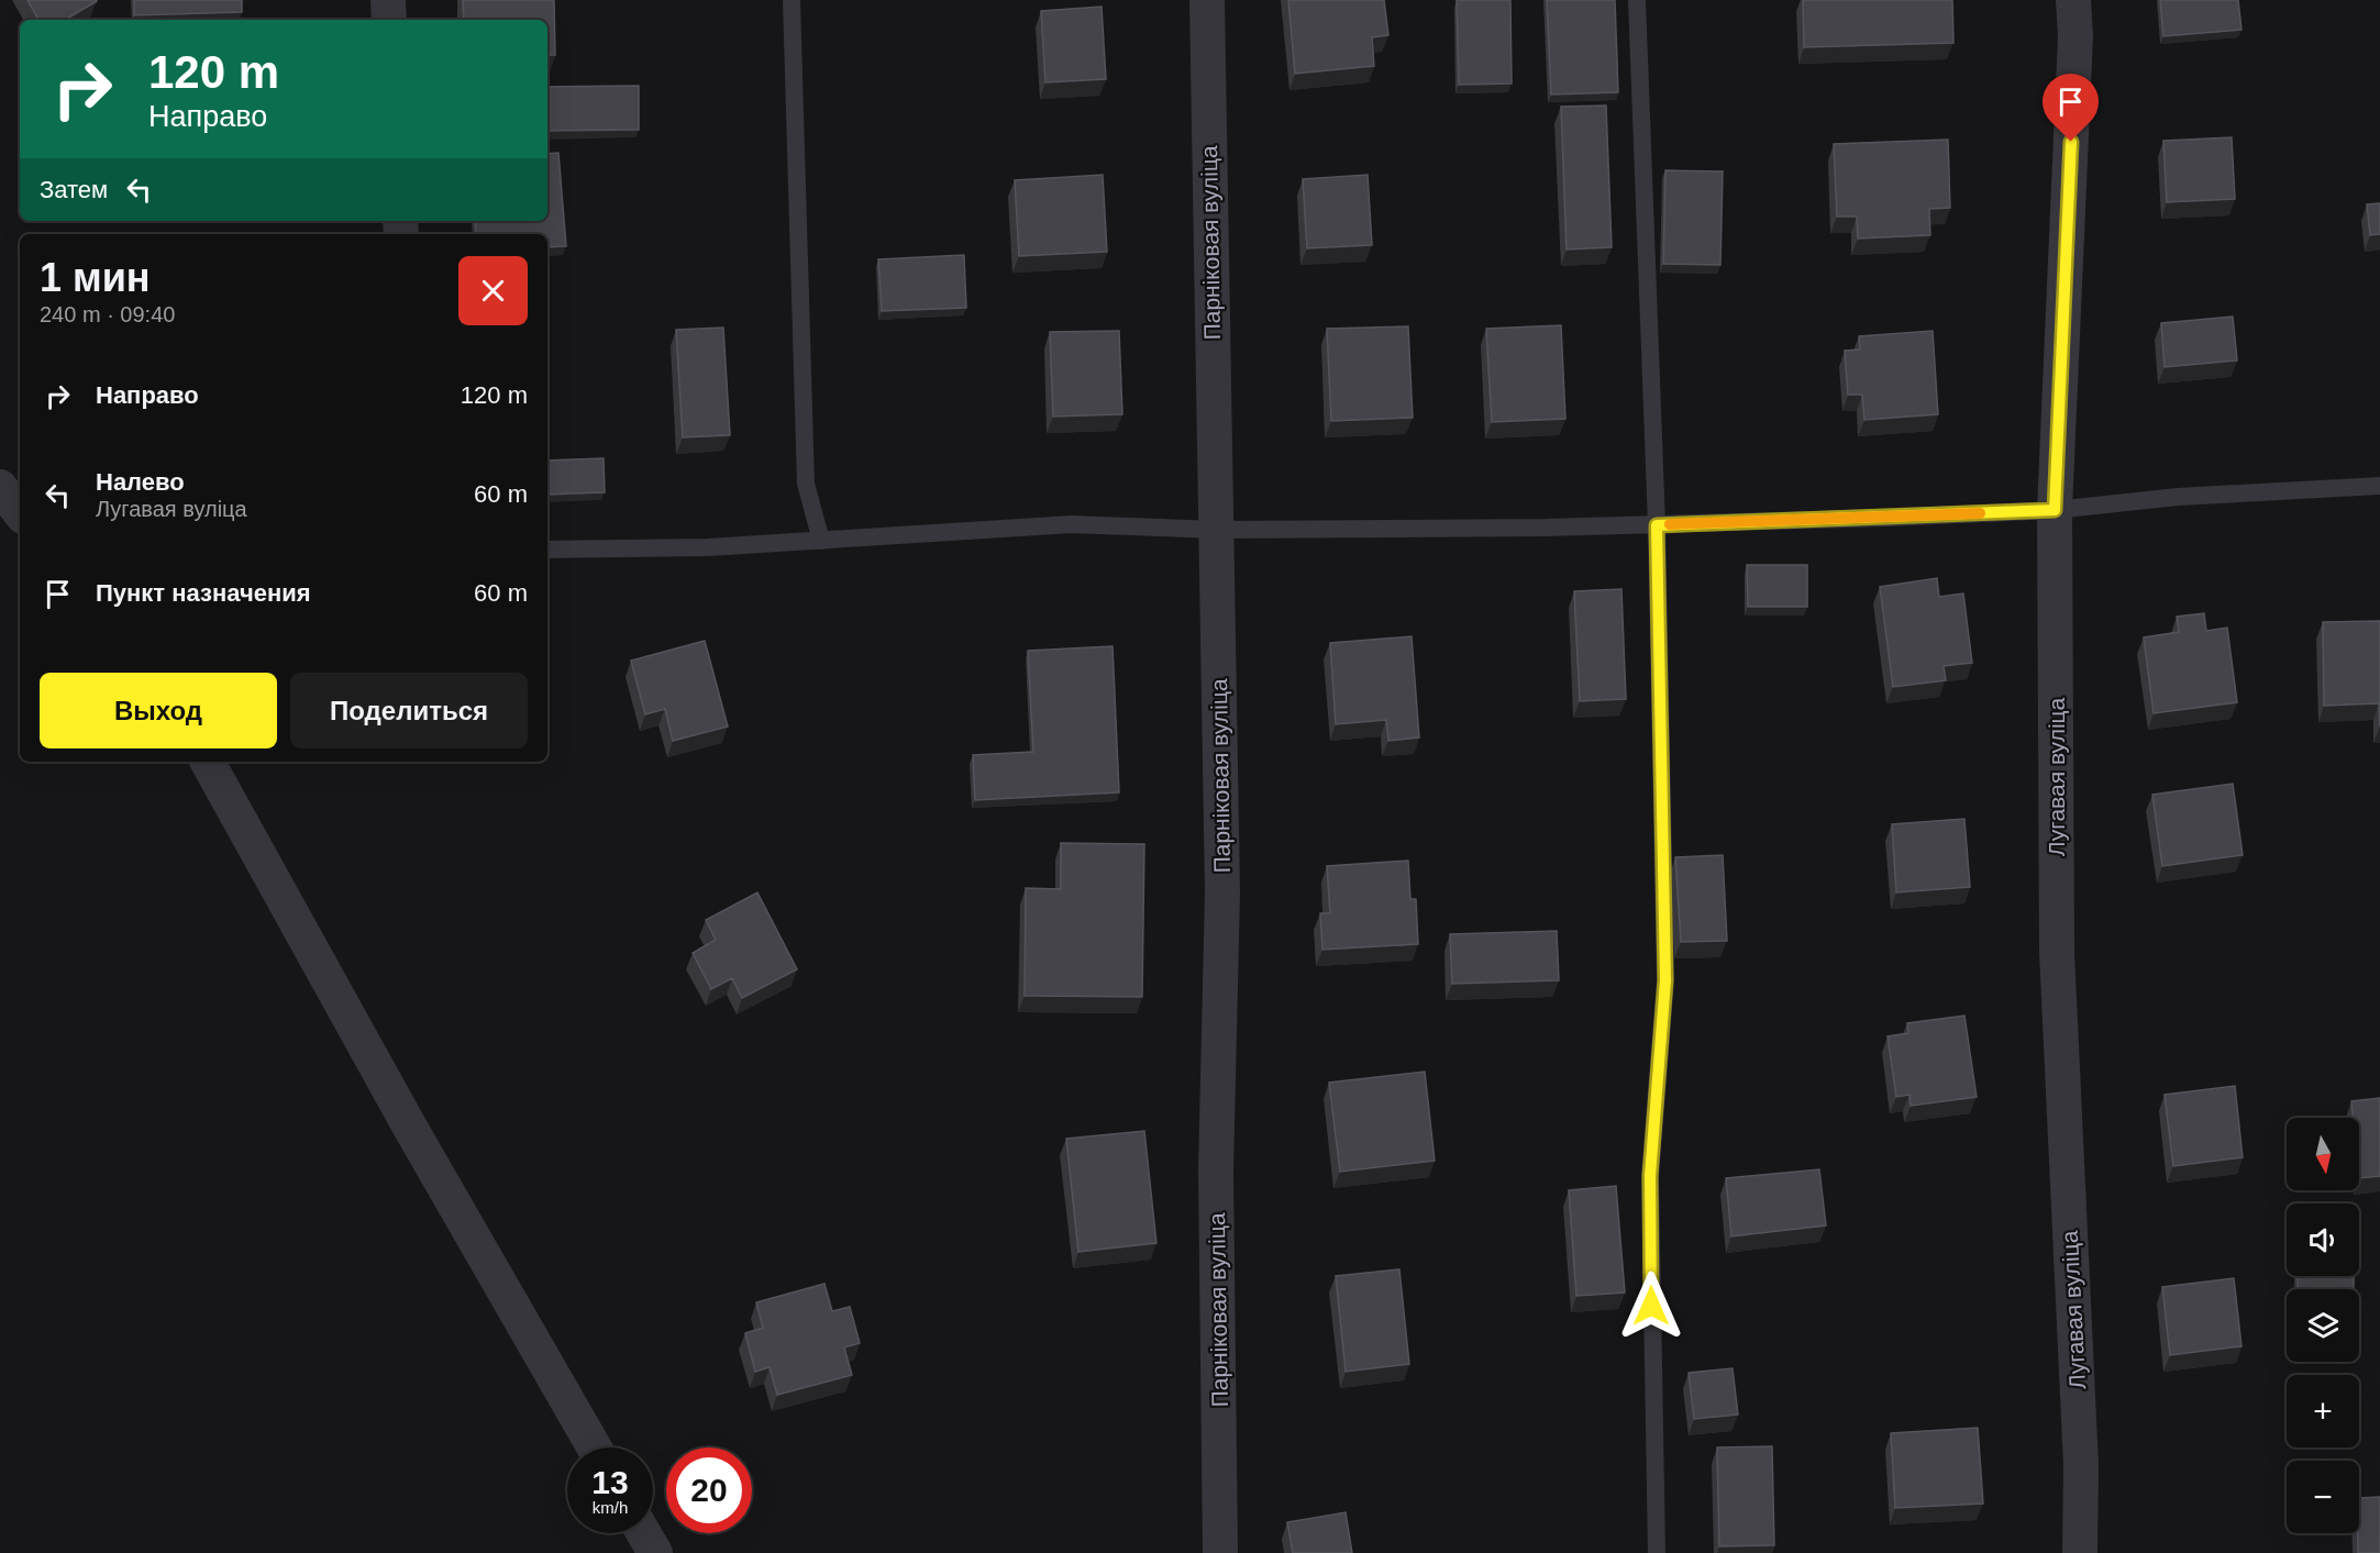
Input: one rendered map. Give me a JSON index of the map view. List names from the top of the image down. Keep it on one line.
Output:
{"streets":{"street":["Парніковая вуліца","Лугавая вуліца"]},"north":"bottom","page":{"turn":["120 m","Направо"],"then":"Затем","heading":["1 мин","240 m · 09:40"],"list":[{"name":"Направо","value":"120 m"},{"name":"Налево","note":"Лугавая вуліца","value":"60 m"},{"name":"Пункт назначения","value":"60 m"}],"buttons":["Выход","Поделиться"],"map_buttons":["+","−"],"speed":"13 km/h","limit":"20"}}
